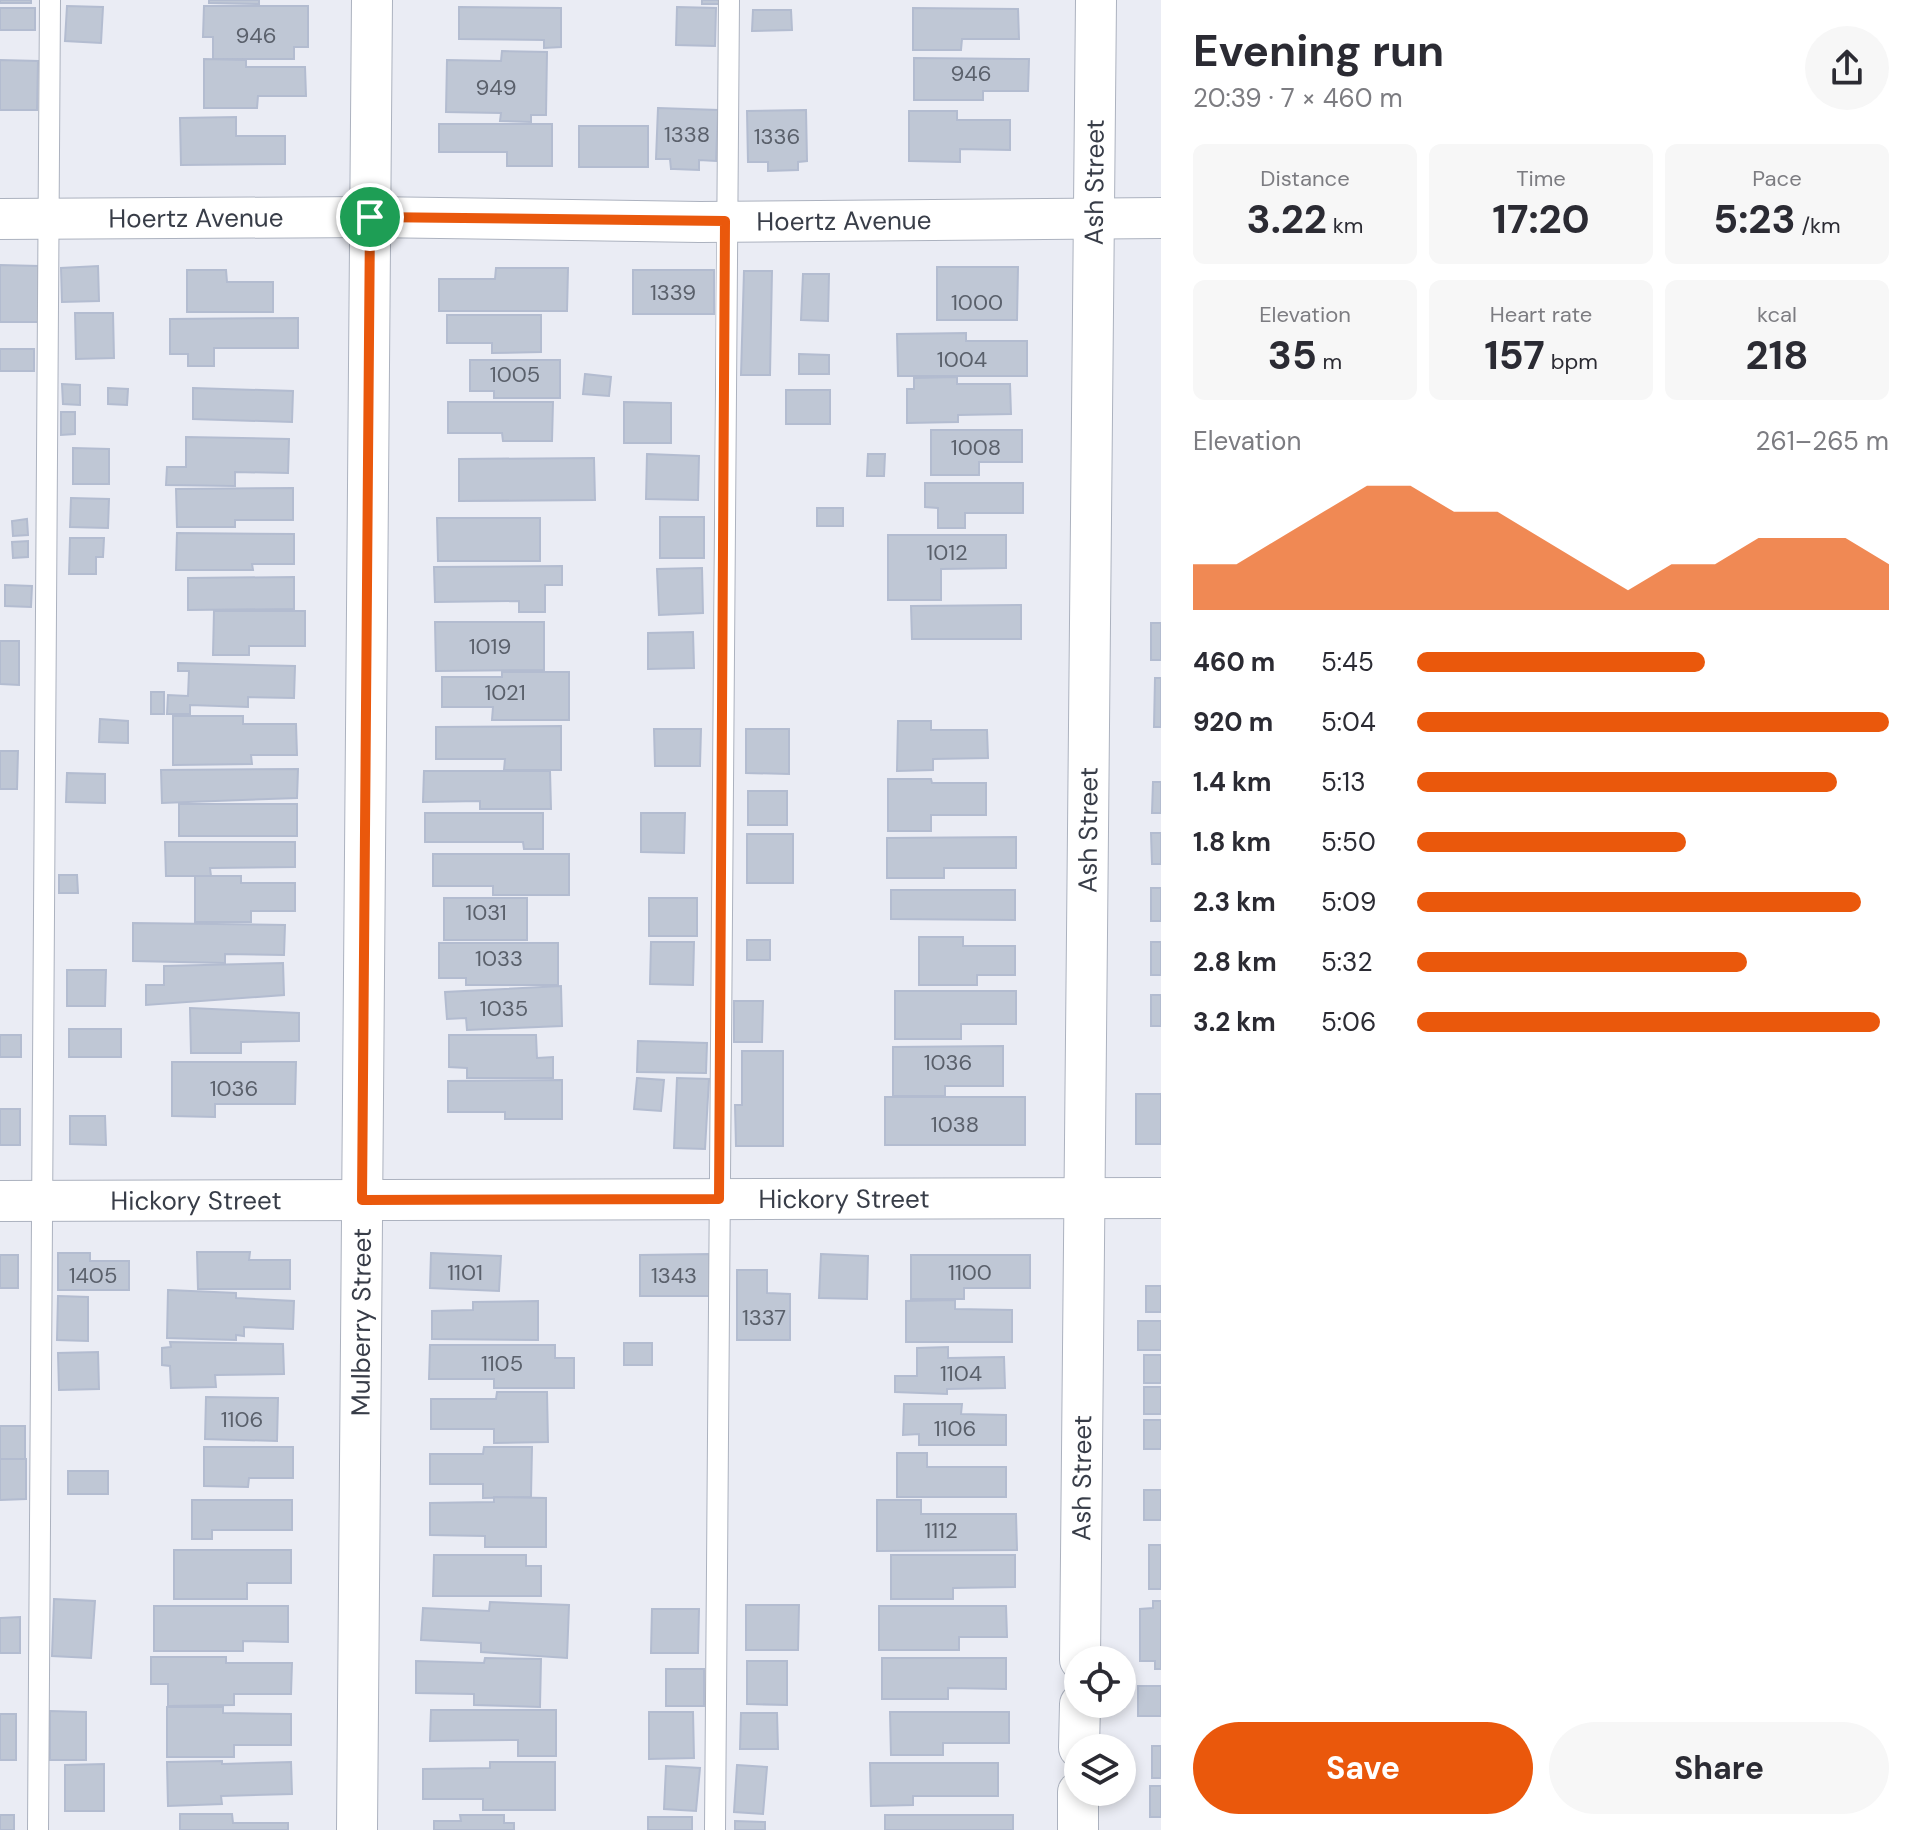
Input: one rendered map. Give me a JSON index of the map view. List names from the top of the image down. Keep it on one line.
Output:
{"streets":{"street":["Ash Street","Hoertz Avenue","Hickory Street","Mulberry Street"]},"crossings":[["Ash Street","Hoertz Avenue"],["Ash Street","Hickory Street"],["Hoertz Avenue","Mulberry Street"],["Hickory Street","Mulberry Street"]],"house_numbers":["946","946","949","1338","1336","1339","1000","1004","1005","1008","1012","1019","1021","1031","1033","1035","1036","1036","1038","1101","1100","1405","1343","1337","1105","1104","1106","1106","1112"],"page":{"heading":["Evening run","20:39 · 7 × 460 m"],"stats":[["Distance","3.22 km"],["Time","17:20"],["Pace","5:23 /km"],["Elevation","35 m"],["Heart rate","157 bpm"],["kcal","218"]],"chart":["Elevation","261–265 m"],"list":[{"name":"460 m","note":"5:45"},{"name":"920 m","note":"5:04"},{"name":"1.4 km","note":"5:13"},{"name":"1.8 km","note":"5:50"},{"name":"2.3 km","note":"5:09"},{"name":"2.8 km","note":"5:32"},{"name":"3.2 km","note":"5:06"}],"buttons":["Save","Share"]}}
